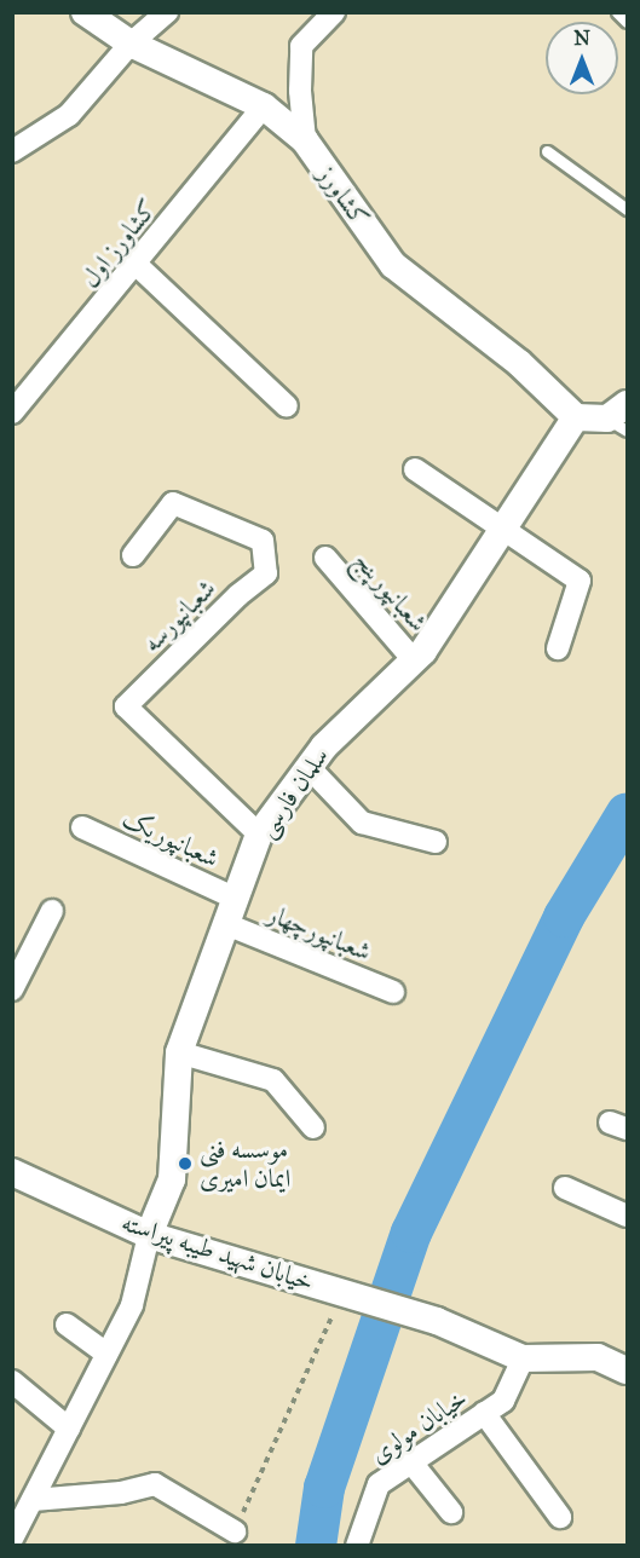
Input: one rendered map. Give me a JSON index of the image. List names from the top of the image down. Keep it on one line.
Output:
{"streets":{"street":["کشاورز","کشاورز اول","شعبانپورپنج","شعبانپورسه","سلمان فارسی","شعبانپوریک","شعبانپورچهار","خیابان شهید طیبه پیراسته","خیابان مولوی"]},"crossings":[["کشاورز","کشاورز اول"],["کشاورز","سلمان فارسی"],["شعبانپورپنج","سلمان فارسی"],["شعبانپورسه","سلمان فارسی"],["سلمان فارسی","شعبانپوریک"],["سلمان فارسی","شعبانپورچهار"],["سلمان فارسی","خیابان شهید طیبه پیراسته"],["خیابان شهید طیبه پیراسته","خیابان مولوی"]],"places":["موسسه فنی ایمان امیری"],"north":"top"}
